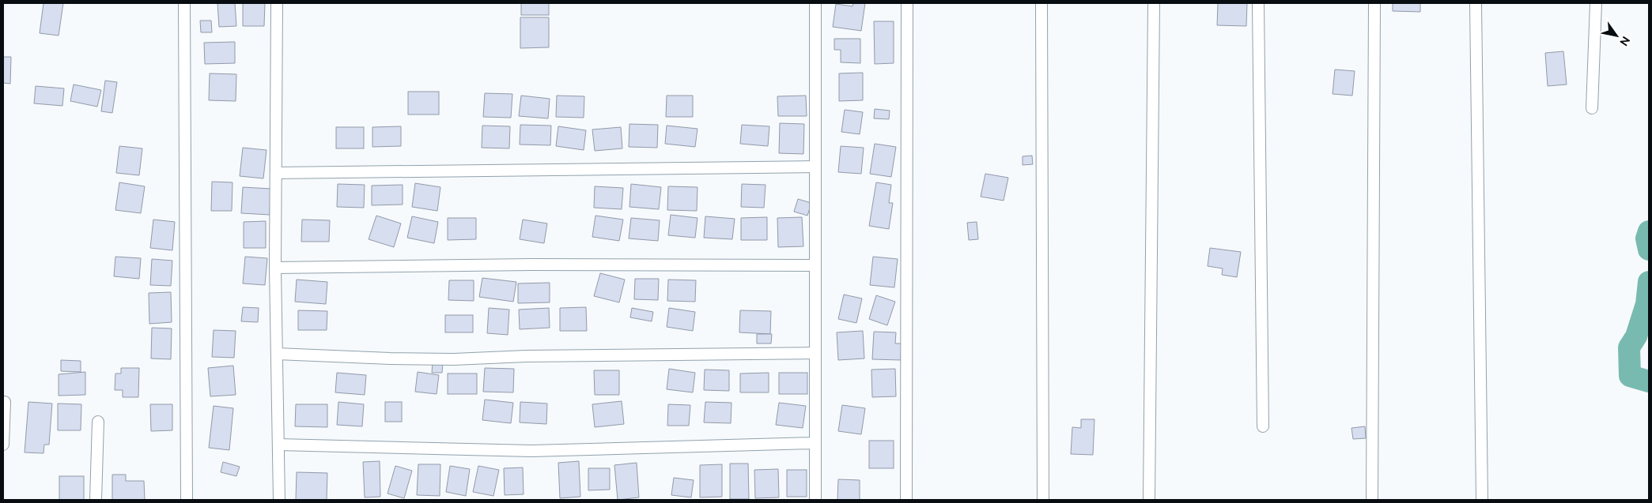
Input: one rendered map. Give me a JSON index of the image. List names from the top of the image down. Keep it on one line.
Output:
{"north":"bottom right"}
